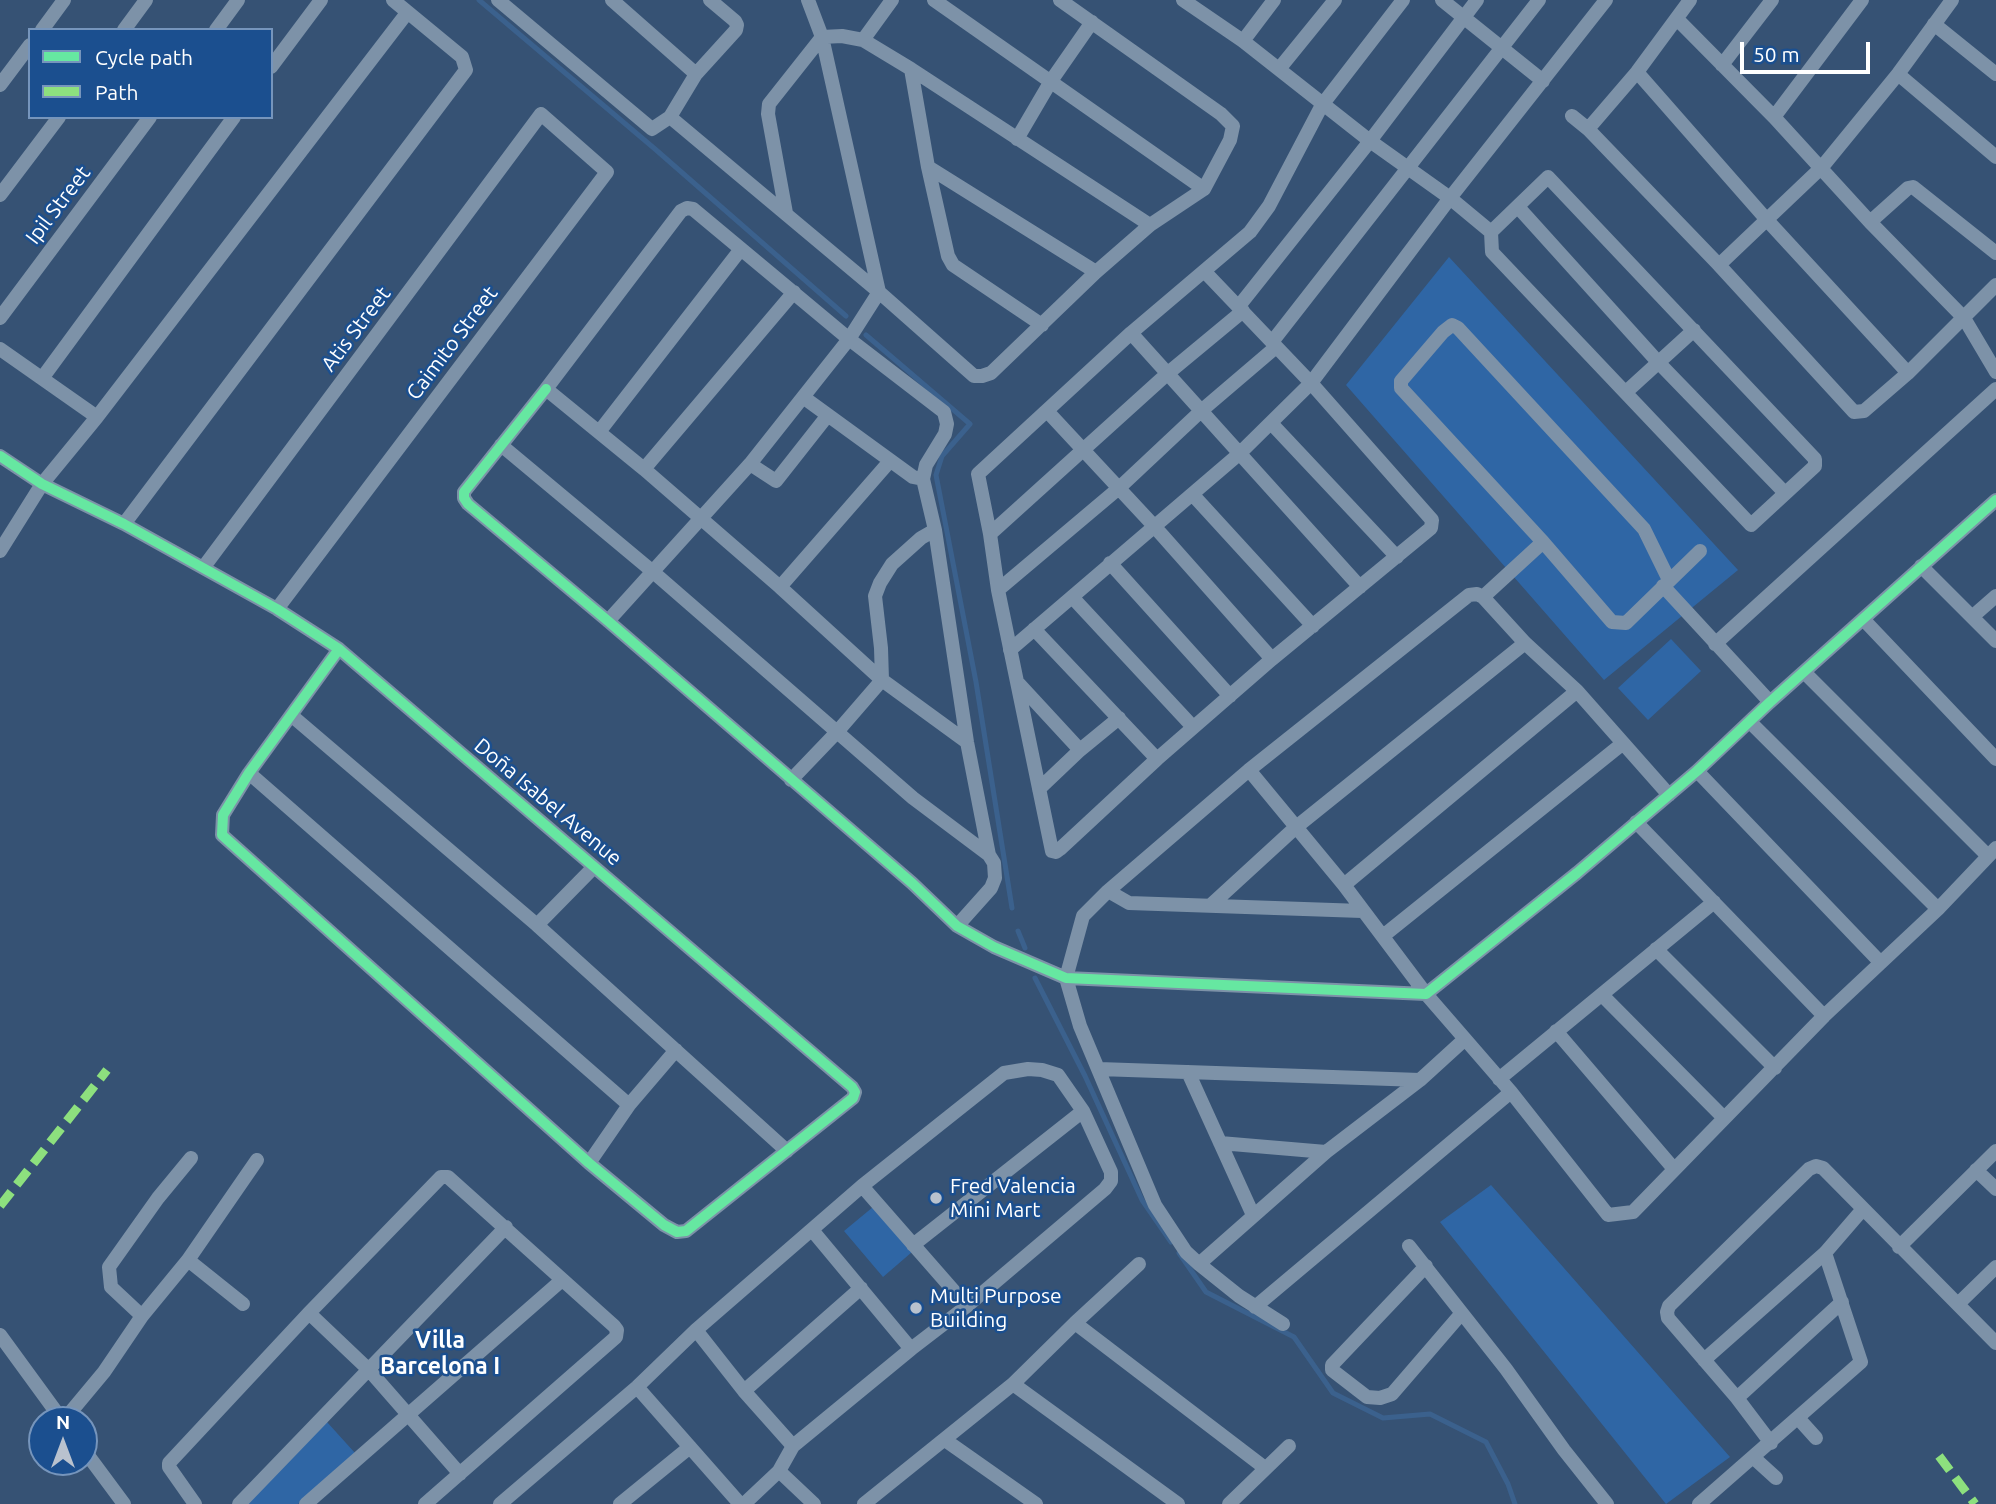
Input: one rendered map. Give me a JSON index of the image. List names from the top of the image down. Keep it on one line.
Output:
{"streets":{"street":["Ipil Street","Atis Street","Caimito Street","Doña Isabel Avenue"]},"crossings":[["Atis Street","Caimito Street"],["Atis Street","Doña Isabel Avenue"],["Caimito Street","Doña Isabel Avenue"]],"districts":["Villa Barcelona I"],"places":["Fred Valencia Mini Mart","Multi Purpose Building"],"legend":["Cycle path","Path"],"scale_bar":"50 m","north":"top"}
